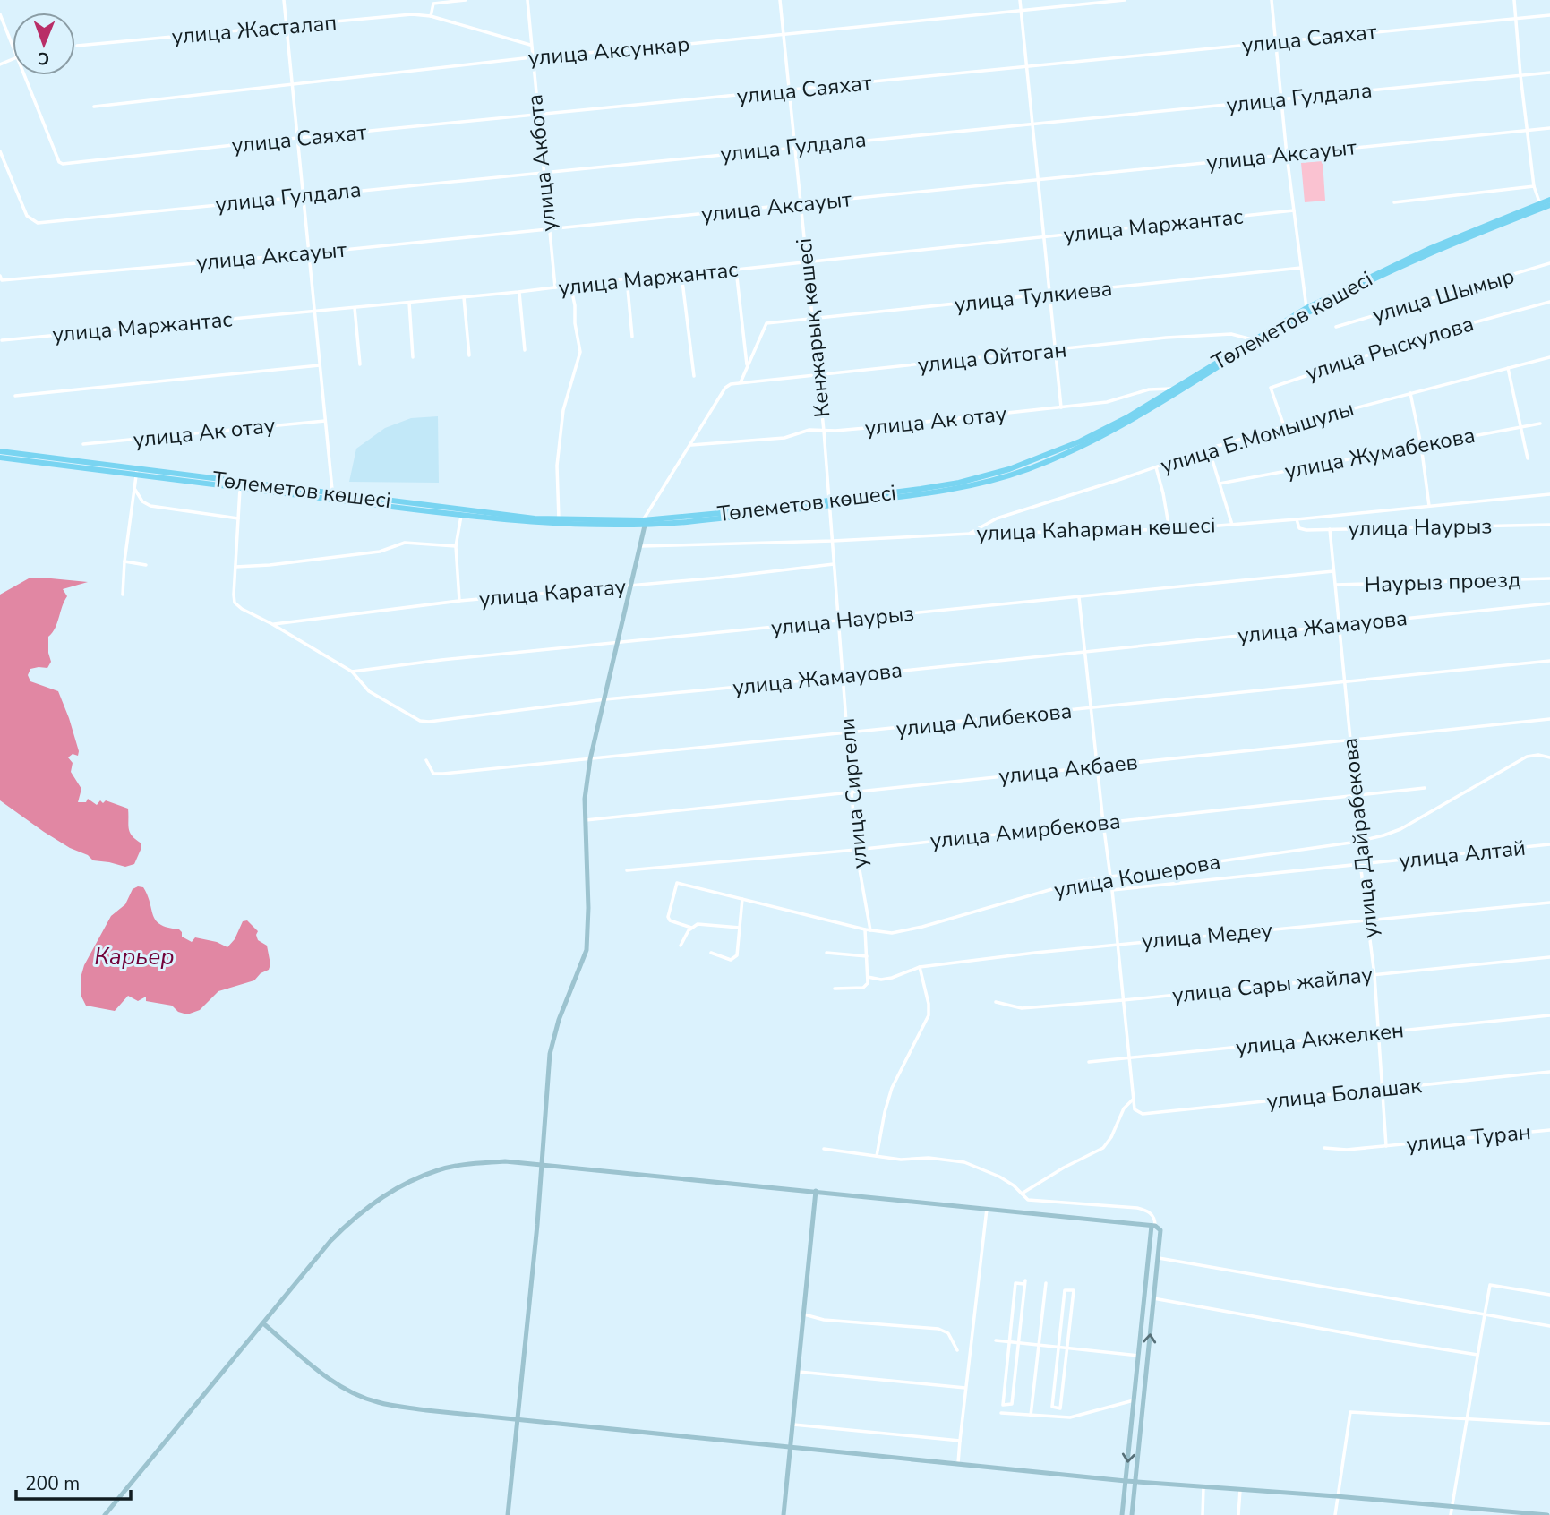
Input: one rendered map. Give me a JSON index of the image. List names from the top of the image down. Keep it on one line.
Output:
{"streets":{"main road":["Төлеметов көшесі"],"street":["улица Жасталап","улица Саяхат","улица Аксункар","улица Гулдала","улица Аксауыт","улица Акбота","улица Маржантас","улица Шымыр","улица Тулкиева","Кенжарық көшесі","улица Рыскулова","улица Ойтоган","улица Ак отау","улица Б.Момышулы","улица Жумабекова","улица Наурыз","улица Каһарман көшесі","Наурыз проезд","улица Каратау","улица Жамауова","улица Алибекова","улица Акбаев","улица Сиргели","улица Амирбекова","улица Дайрабекова","улица Алтай","улица Кошерова","улица Медеу","улица Сары жайлау","улица Акжелкен","улица Болашак","улица Туран"]},"crossings":[["улица Жасталап","улица Акбота"],["улица Саяхат","улица Акбота"],["улица Саяхат","Кенжарық көшесі"],["улица Аксункар","улица Акбота"],["улица Аксункар","Кенжарық көшесі"],["улица Гулдала","улица Акбота"],["улица Гулдала","Кенжарық көшесі"],["улица Аксауыт","улица Акбота"],["улица Аксауыт","Кенжарық көшесі"],["улица Акбота","улица Маржантас"],["улица Маржантас","Кенжарық көшесі"],["улица Тулкиева","Кенжарық көшесі"],["Төлеметов көшесі","Кенжарық көшесі"],["Төлеметов көшесі","улица Ойтоган"],["Төлеметов көшесі","улица Ак отау"],["Төлеметов көшесі","улица Жамауова"],["Төлеметов көшесі","улица Сиргели"],["Кенжарық көшесі","улица Ойтоган"],["Кенжарық көшесі","улица Ак отау"],["Кенжарық көшесі","улица Сиргели"],["улица Рыскулова","улица Б.Момышулы"],["улица Ойтоган","улица Ак отау"],["улица Б.Момышулы","улица Каһарман көшесі"],["улица Наурыз","улица Каһарман көшесі"],["улица Наурыз","улица Жамауова"],["улица Наурыз","улица Сиргели"],["улица Наурыз","улица Дайрабекова"],["улица Каһарман көшесі","улица Сиргели"],["Наурыз проезд","улица Дайрабекова"],["улица Каратау","улица Жамауова"],["улица Каратау","улица Сиргели"],["улица Жамауова","улица Сиргели"],["улица Жамауова","улица Дайрабекова"],["улица Алибекова","улица Сиргели"],["улица Алибекова","улица Дайрабекова"],["улица Акбаев","улица Сиргели"],["улица Акбаев","улица Дайрабекова"],["улица Сиргели","улица Амирбекова"],["улица Сиргели","улица Кошерова"],["улица Амирбекова","улица Дайрабекова"],["улица Дайрабекова","улица Алтай"],["улица Дайрабекова","улица Кошерова"],["улица Дайрабекова","улица Медеу"],["улица Дайрабекова","улица Сары жайлау"],["улица Дайрабекова","улица Акжелкен"],["улица Дайрабекова","улица Болашак"],["улица Дайрабекова","улица Туран"]],"water":["Карьер"],"scale_bar":"200 m","north":"bottom"}
